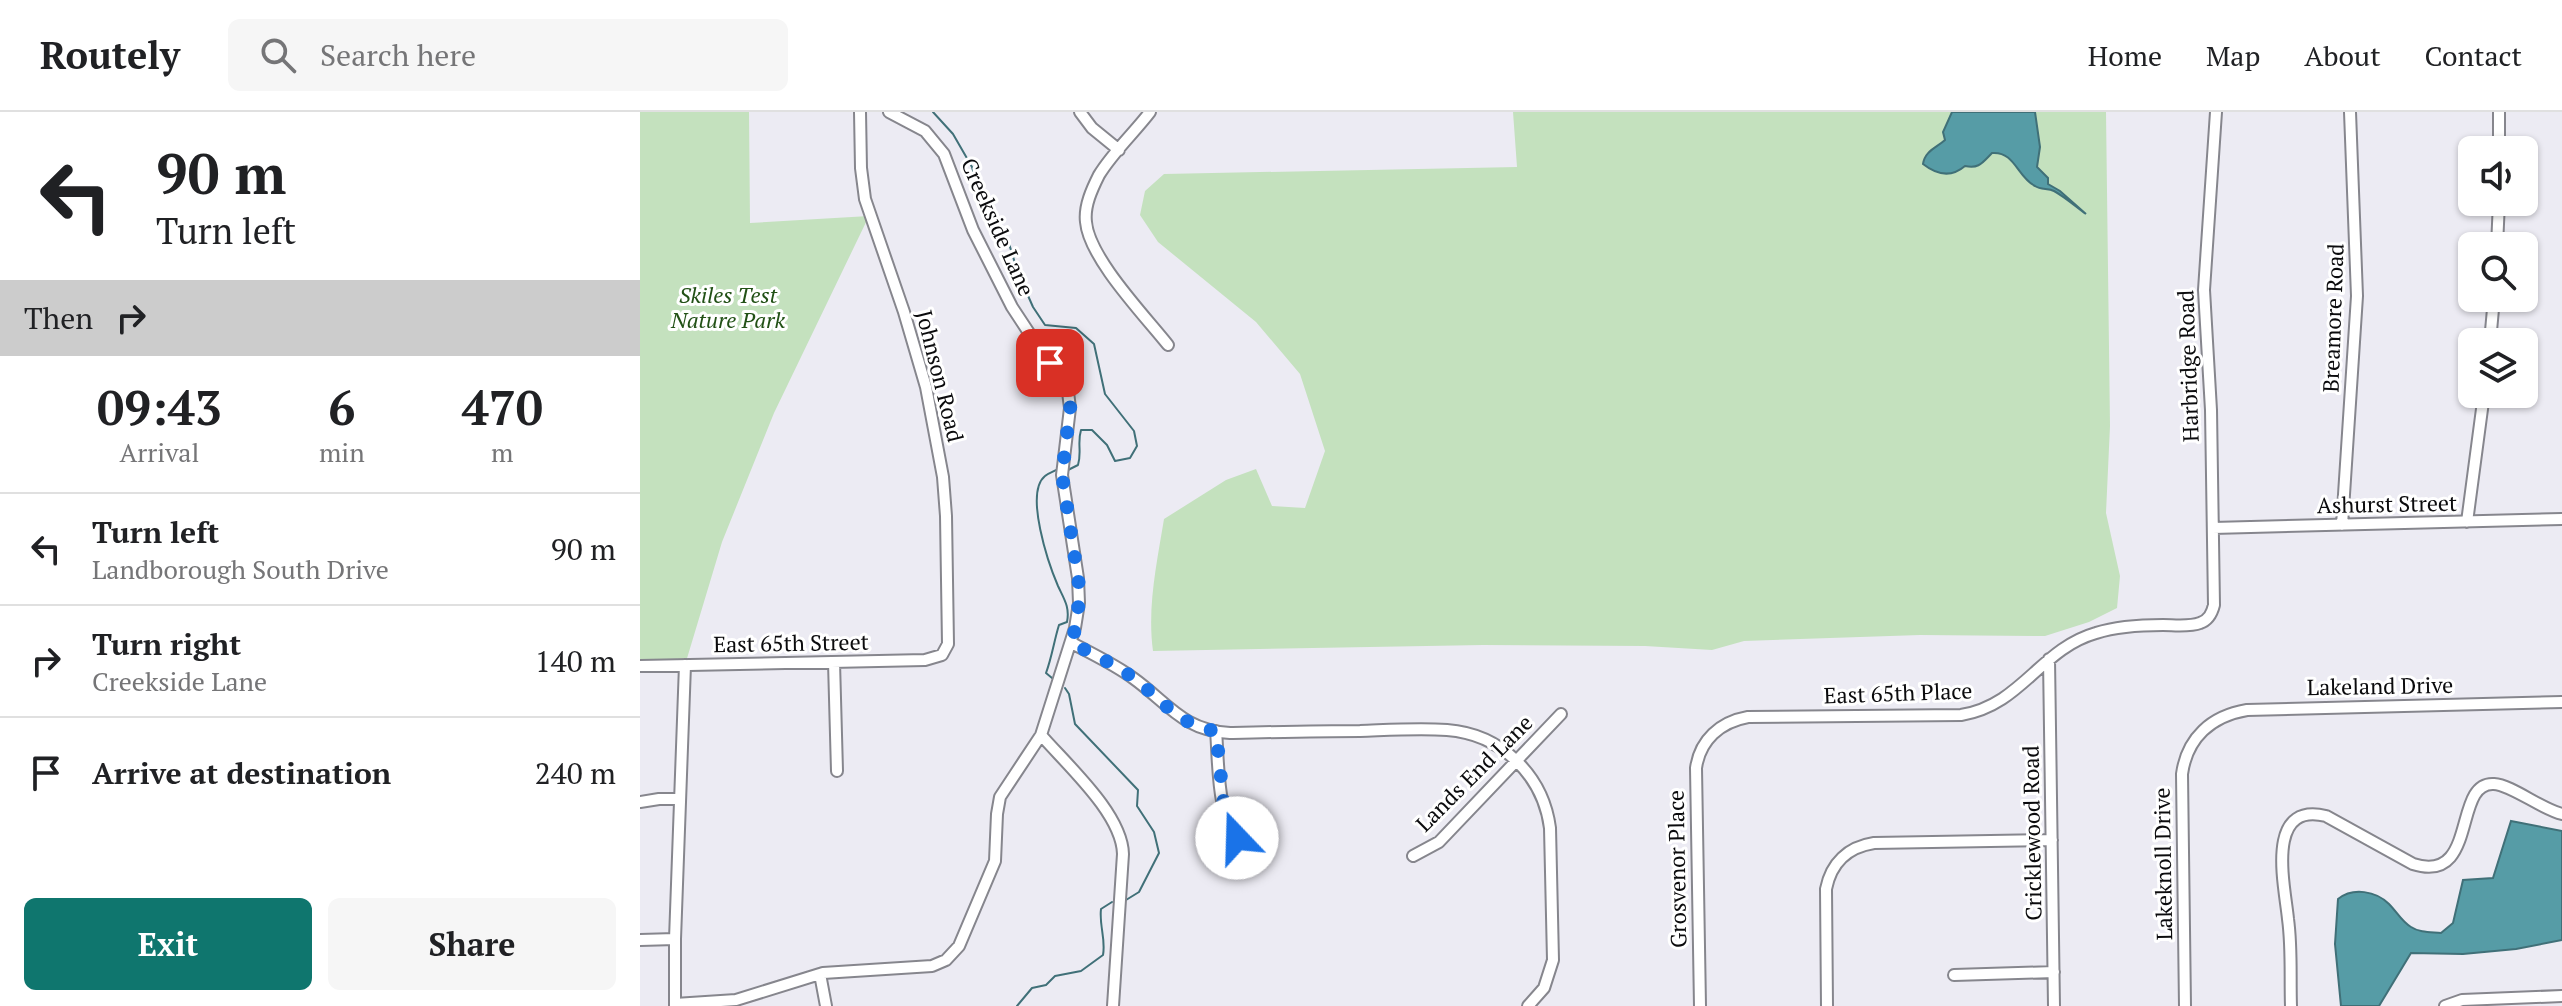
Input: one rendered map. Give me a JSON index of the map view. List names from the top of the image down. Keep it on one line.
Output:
{"streets":{"street":["Creekside Lane","Breamore Road","Harbridge Road","Johnson Road","Ashurst Street","East 65th Street","Lakeland Drive","East 65th Place","Lands End Lane","Cricklewood Road","Lakeknoll Drive","Grosvenor Place"]},"crossings":[["Breamore Road","Ashurst Street"],["Harbridge Road","Ashurst Street"],["Harbridge Road","East 65th Place"],["Johnson Road","East 65th Street"],["Lakeland Drive","Lakeknoll Drive"],["East 65th Place","Cricklewood Road"],["East 65th Place","Grosvenor Place"]],"parks":["Skiles Test Nature Park"],"page":{"header":"Routely","search":"Search here","nav":["Home","Map","About","Contact"],"turn":["90 m","Turn left"],"then":"Then","eta":["09:43","Arrival","6","min","470","m"],"list":[{"name":"Turn left","note":"Landborough South Drive","value":"90 m"},{"name":"Turn right","note":"Creekside Lane","value":"140 m"},{"name":"Arrive at destination","value":"240 m"}],"buttons":["Exit","Share"]}}
